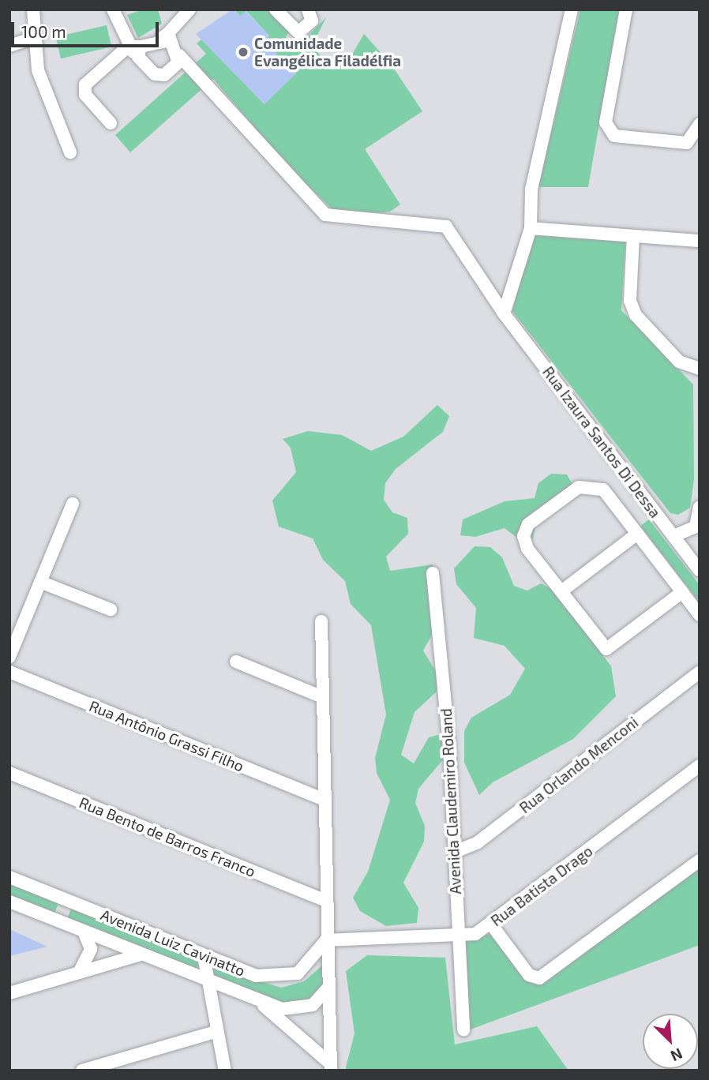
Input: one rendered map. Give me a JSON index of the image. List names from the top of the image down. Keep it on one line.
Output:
{"streets":{"street":["Rua Izaura Santos Di Dessa","Rua Antônio Grassi Filho","Rua Orlando Menconi","Avenida Claudemiro Roland","Rua Bento de Barros Franco","Rua Batista Drago","Avenida Luiz Cavinatto"]},"crossings":[["Rua Orlando Menconi","Avenida Claudemiro Roland"],["Avenida Claudemiro Roland","Rua Batista Drago"],["Rua Batista Drago","Avenida Luiz Cavinatto"]],"places":["Comunidade Evangélica Filadélfia"],"scale_bar":"100 m","north":"bottom right"}
